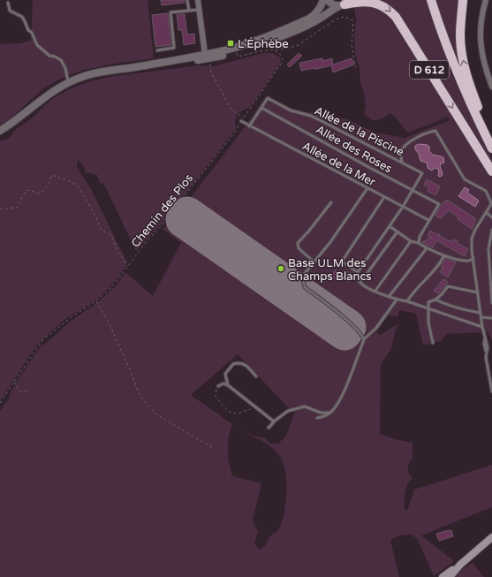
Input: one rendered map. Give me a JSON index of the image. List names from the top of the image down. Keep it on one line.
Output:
{"streets":{"highway":["D 612"],"lane":["Allée de la Piscine","Allée des Roses","Allée de la Mer"],"path":["Chemin des Plos"]},"crossings":[["Allée de la Piscine","Allée des Roses"],["Allée des Roses","Allée de la Mer"],["Allée de la Mer","Chemin des Plos"]],"places":{"transit":["L'Éphèbe"],"other":["Base ULM des Champs Blancs"]}}
